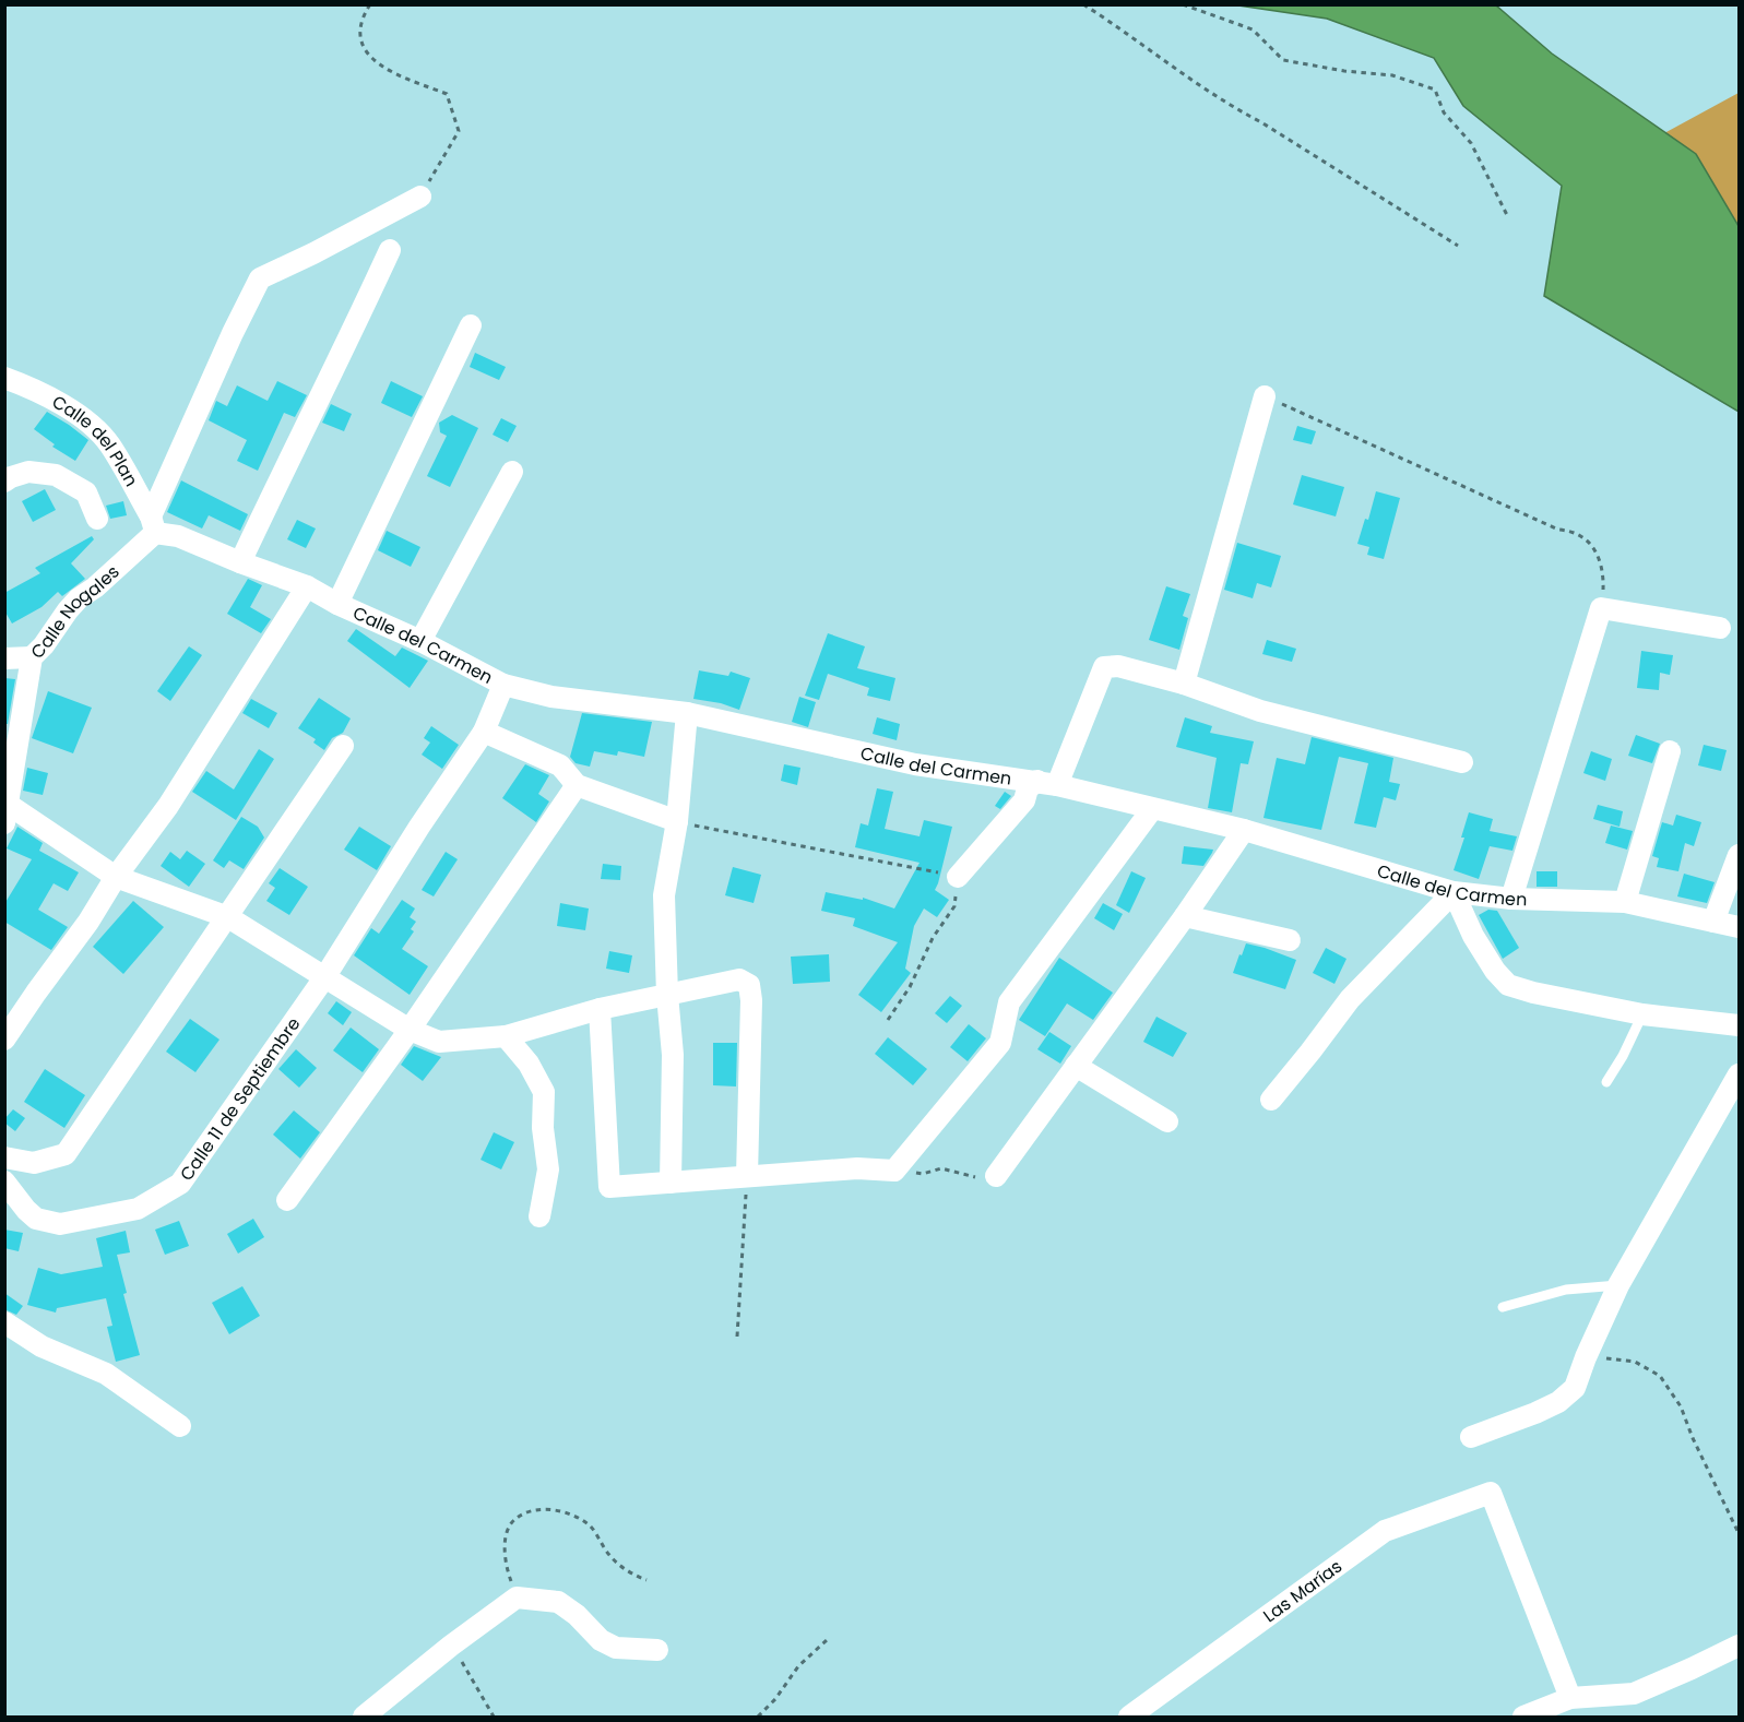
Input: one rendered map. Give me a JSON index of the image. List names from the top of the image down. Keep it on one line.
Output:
{"streets":{"street":["Calle del Plan","Calle Nogales","Calle del Carmen","Calle 11 de Septiembre","Las Marías"]},"crossings":[["Calle del Plan","Calle Nogales"],["Calle del Plan","Calle del Carmen"],["Calle Nogales","Calle del Carmen"],["Calle del Carmen","Calle 11 de Septiembre"]]}
